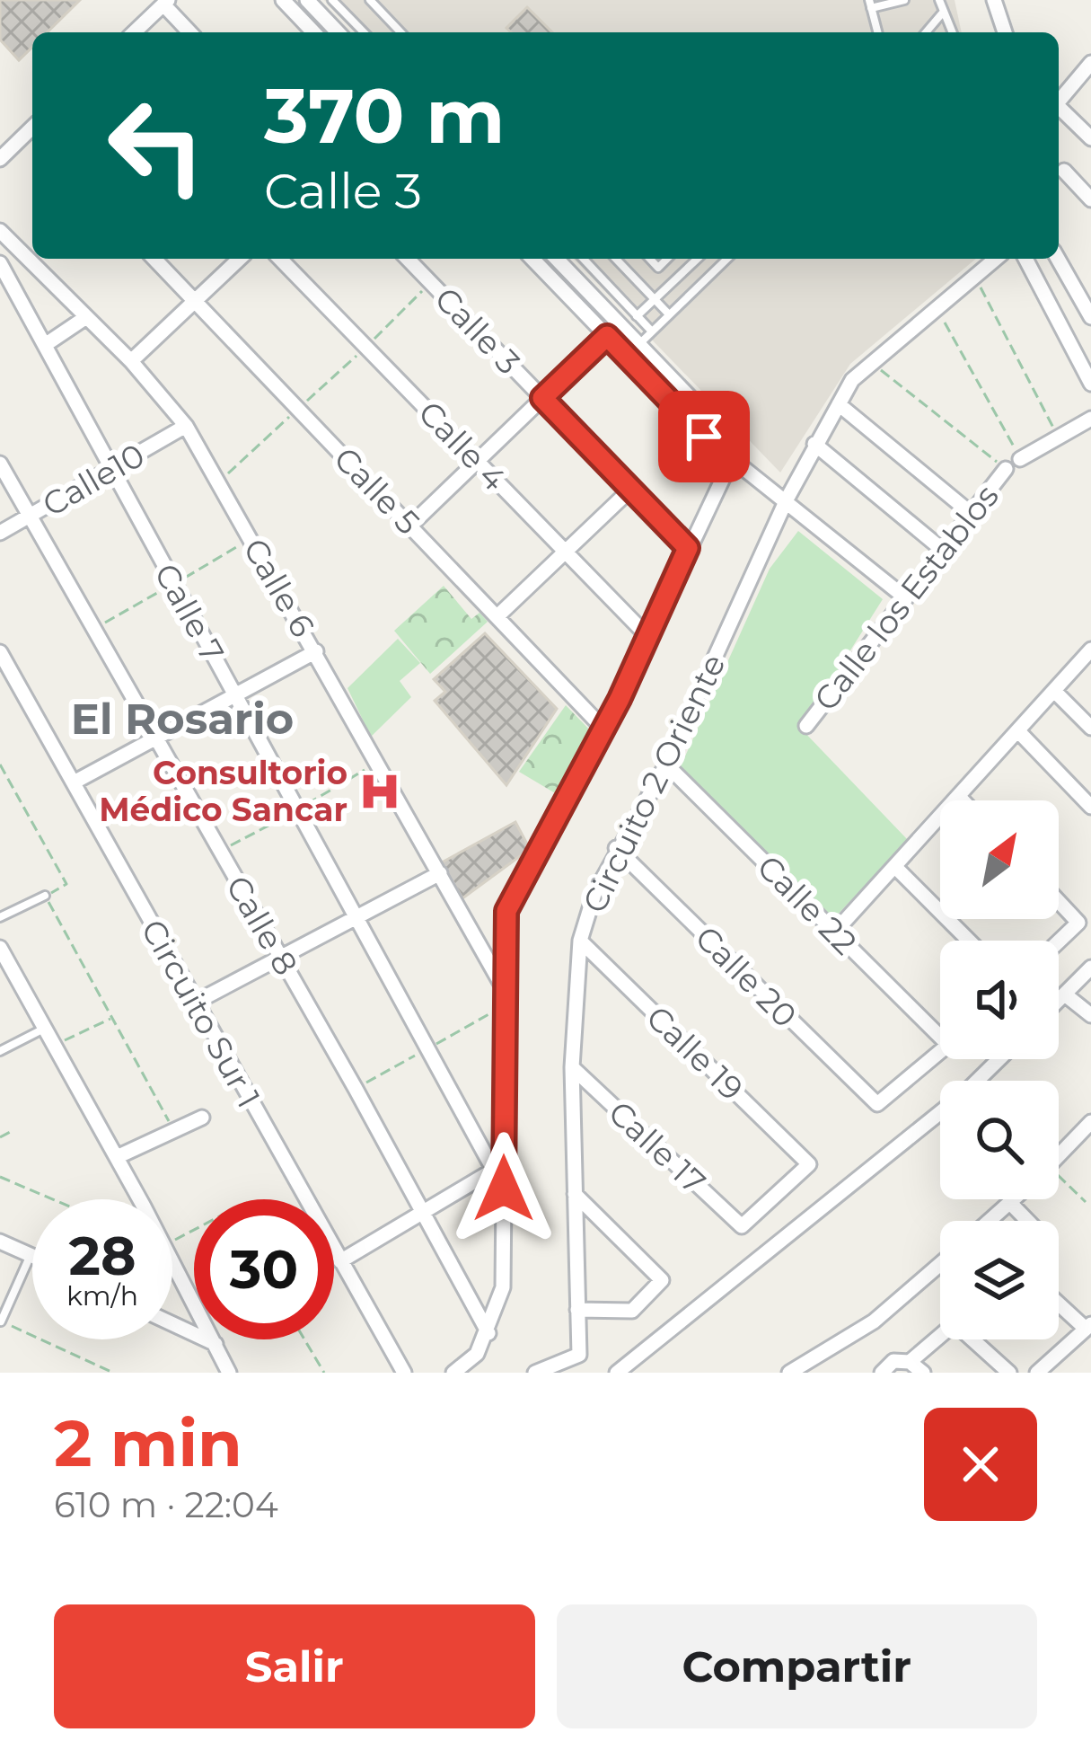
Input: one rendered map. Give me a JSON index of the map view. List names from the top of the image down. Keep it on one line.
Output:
{"streets":{"street":["Calle 3","Calle 4","Calle10","Calle 5","Calle 6","Calle los Establos","Calle 7","Circuito 2 Oriente","Calle 22","Calle 8","Calle 20","Circuito Sur 1","Calle 19","Calle 17"]},"crossings":[["Calle10","Calle 6"],["Calle10","Calle 7"],["Calle10","Calle 8"],["Circuito 2 Oriente","Calle 22"],["Circuito 2 Oriente","Calle 20"],["Circuito 2 Oriente","Calle 19"],["Circuito 2 Oriente","Calle 17"],["Calle 19","Calle 17"]],"districts":["El Rosario"],"places":{"hospital":["Consultorio Médico Sancar"]},"north":"top right","page":{"turn":["370 m","Calle 3"],"speed":"28 km/h","limit":"30","heading":["2 min","610 m · 22:04"],"buttons":["Salir","Compartir"]}}
